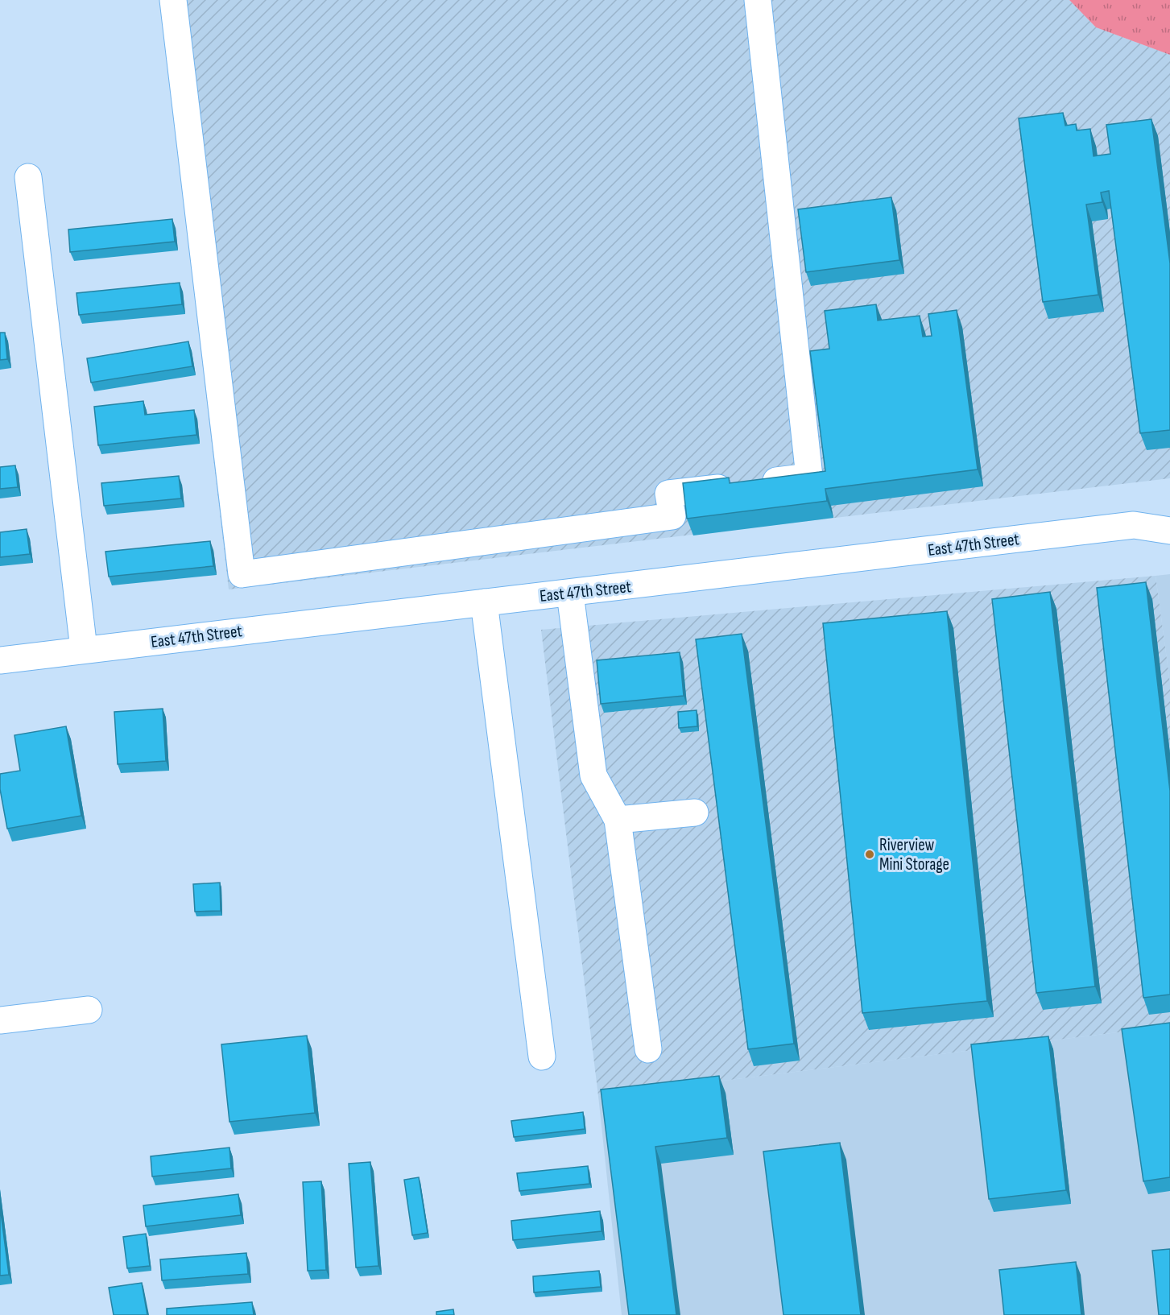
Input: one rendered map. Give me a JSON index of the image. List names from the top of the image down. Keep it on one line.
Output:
{"streets":{"street":["East 47th Street"]},"places":["Riverview Mini Storage"]}
